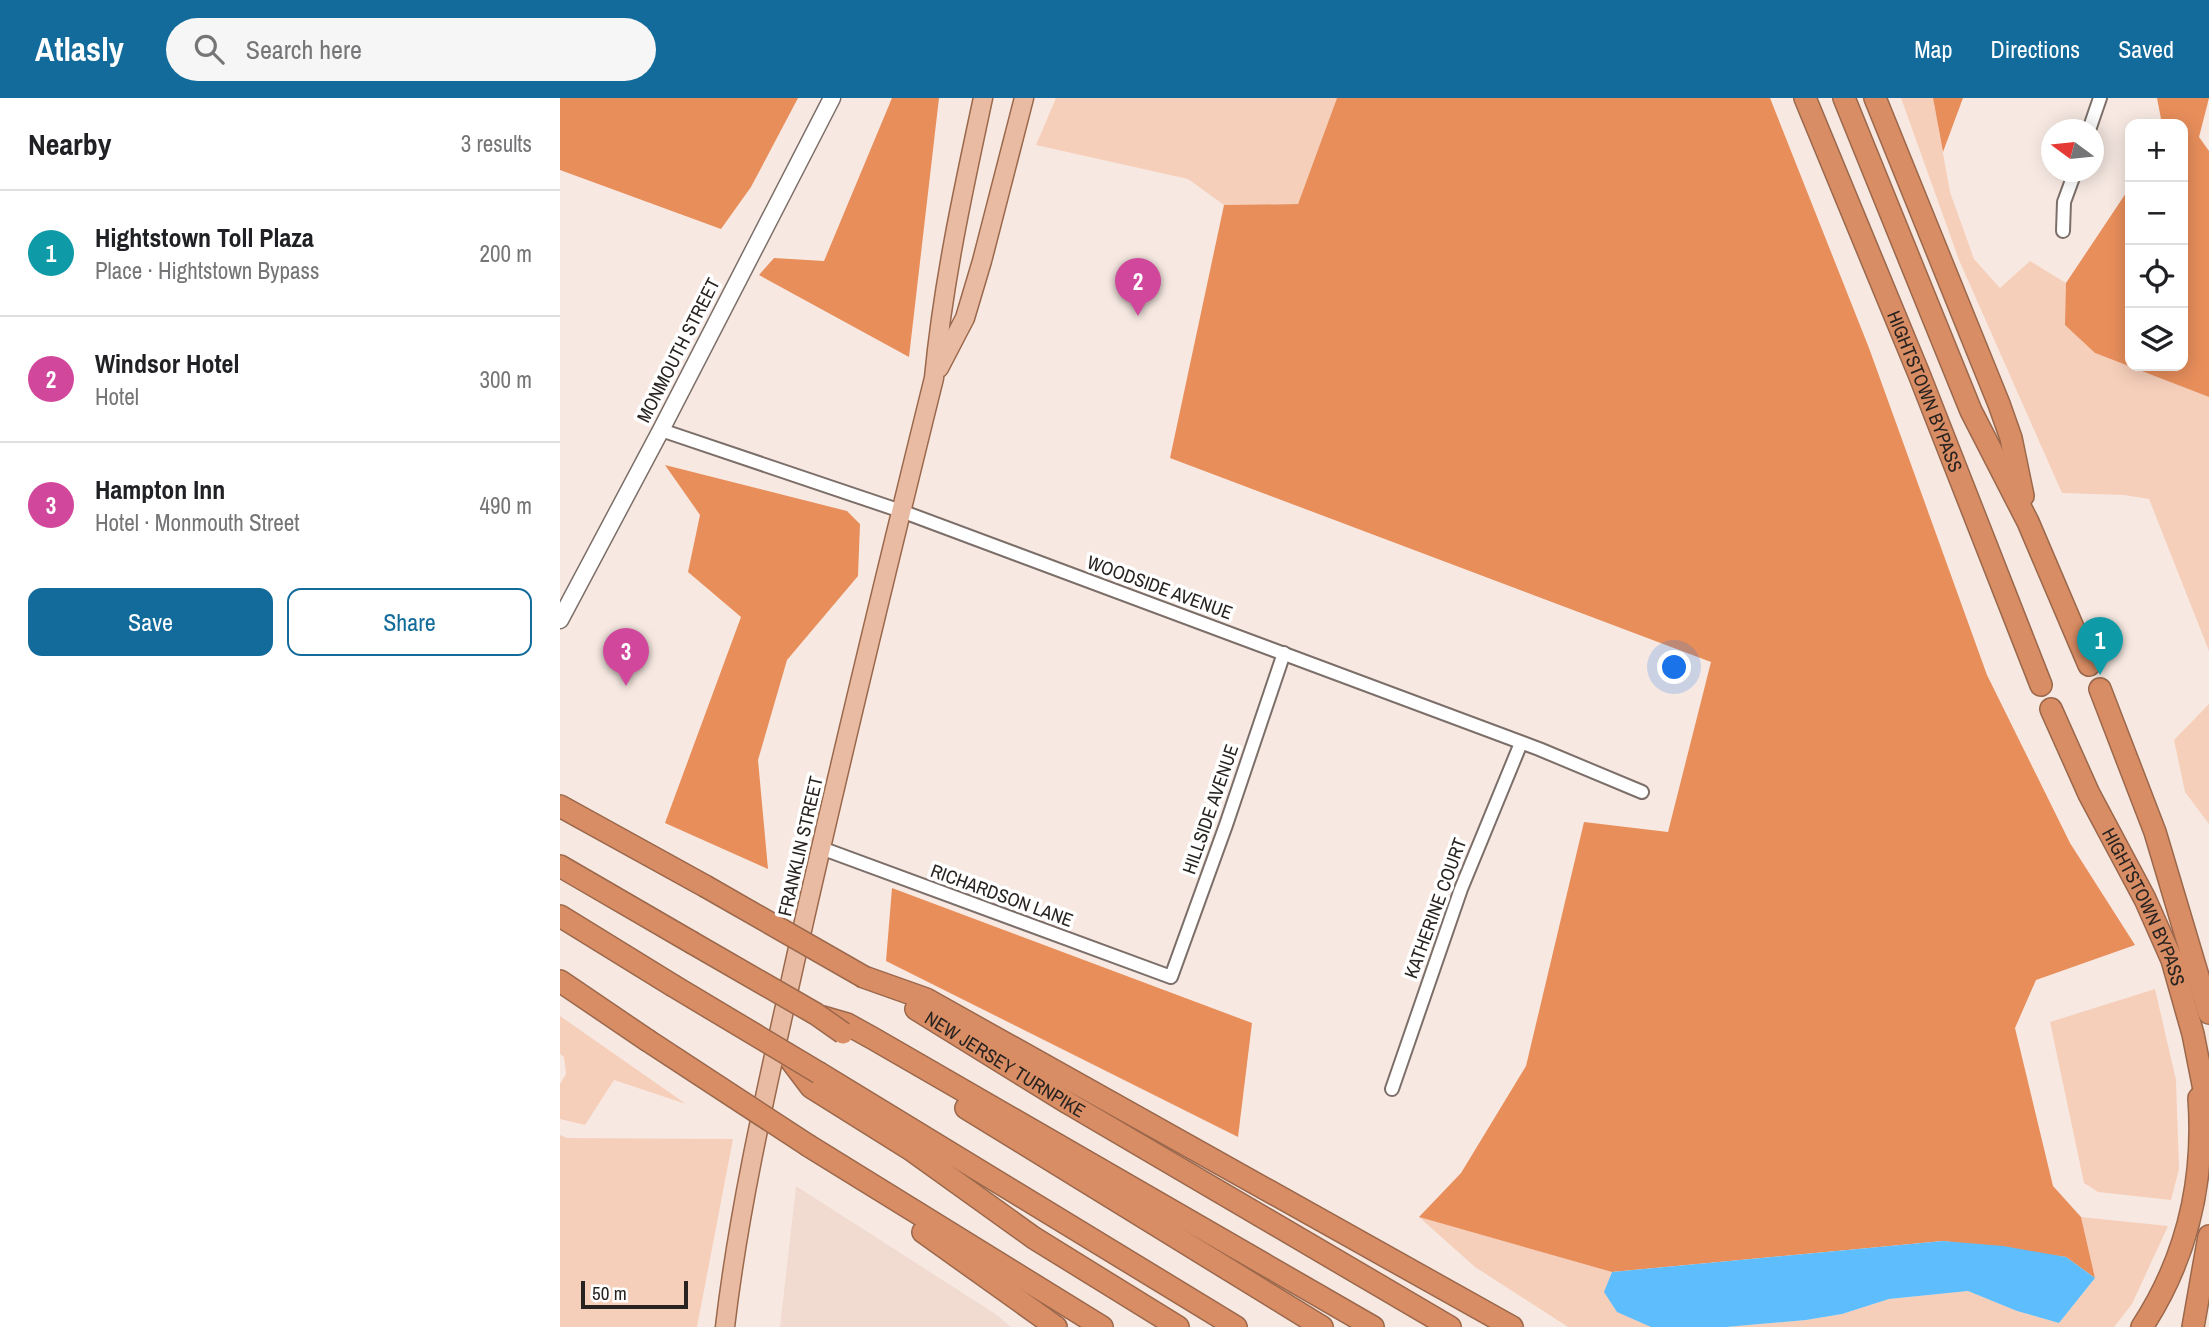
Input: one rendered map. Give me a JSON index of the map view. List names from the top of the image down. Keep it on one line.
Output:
{"streets":{"highway":["HIGHTSTOWN BYPASS","NEW JERSEY TURNPIKE"],"main road":["FRANKLIN STREET"],"street":["MONMOUTH STREET","WOODSIDE AVENUE","HILLSIDE AVENUE","RICHARDSON LANE","KATHERINE COURT"]},"crossings":[["MONMOUTH STREET","WOODSIDE AVENUE"],["WOODSIDE AVENUE","HILLSIDE AVENUE"],["WOODSIDE AVENUE","FRANKLIN STREET"],["WOODSIDE AVENUE","KATHERINE COURT"],["HILLSIDE AVENUE","RICHARDSON LANE"],["FRANKLIN STREET","RICHARDSON LANE"]],"scale_bar":"50 m","north":"left","page":{"header":"Atlasly","search":"Search here","nav":["Map","Directions","Saved"],"heading":["Nearby","3 results"],"map_buttons":["+","−"],"list":[{"mark":"1","name":"Hightstown Toll Plaza","note":"Place · Hightstown Bypass","value":"200 m"},{"mark":"2","name":"Windsor Hotel","note":"Hotel","value":"300 m"},{"mark":"3","name":"Hampton Inn","note":"Hotel · Monmouth Street","value":"490 m"}],"pins":["2","1","3"],"buttons":["Save","Share"],"scale":"50 m"}}
